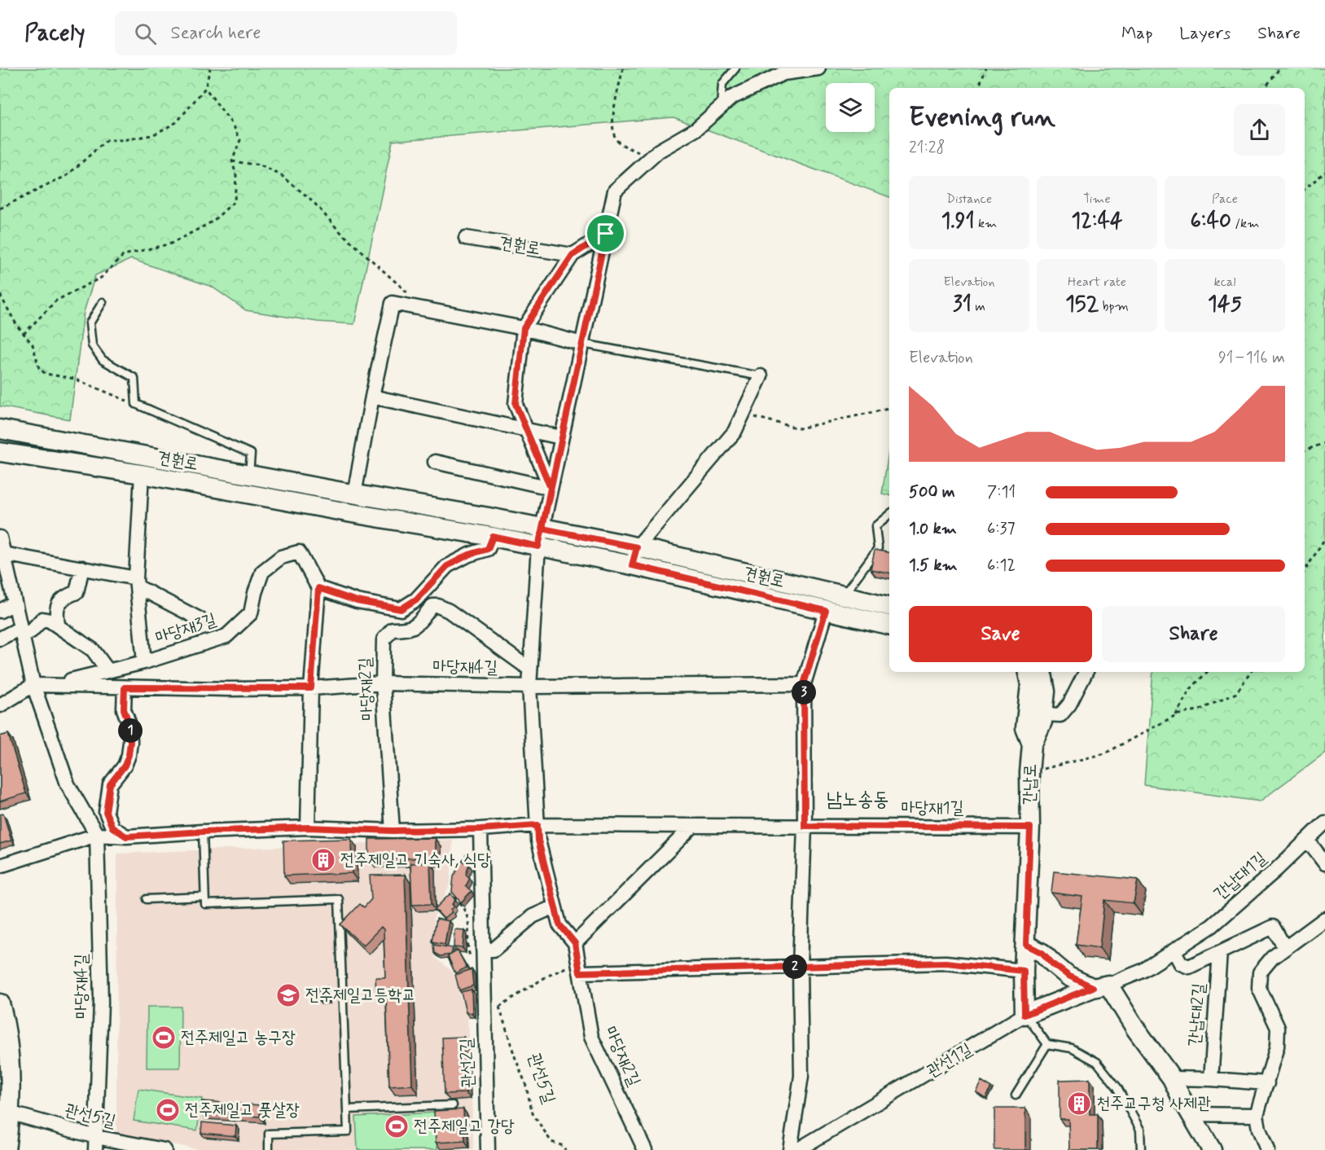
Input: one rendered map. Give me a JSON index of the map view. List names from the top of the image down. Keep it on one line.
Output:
{"streets":{"street":["견훤로","마당재3길","마당재4길","마당재2길","간납로","마당재1길","간납대1길","간납대2길","관선1길","관선2길","관선5길"]},"crossings":[["마당재4길","마당재2길"],["마당재4길","관선5길"],["마당재2길","관선5길"],["간납로","마당재1길"],["간납로","관선1길"],["간납대1길","관선1길"]],"districts":["남노송동"],"places":{"building":["전주제일고 기숙사, 식당","천주교구청 사제관"],"school or university":["전주제일고등학교"],"sports":["전주제일고 농구장","전주제일고 풋살장","전주제일고 강당"]},"page":{"header":"Pacely","search":"Search here","nav":["Map","Layers","Share"],"heading":["Evening run","21:28"],"stats":[["Distance","1.91 km"],["Time","12:44"],["Pace","6:40 /km"],["Elevation","31 m"],["Heart rate","152 bpm"],["kcal","145"]],"chart":["Elevation","91–116 m"],"list":[{"name":"500 m","note":"7:11"},{"name":"1.0 km","note":"6:37"},{"name":"1.5 km","note":"6:12"}],"buttons":["Save","Share"],"pins":["3","1","2"]}}
